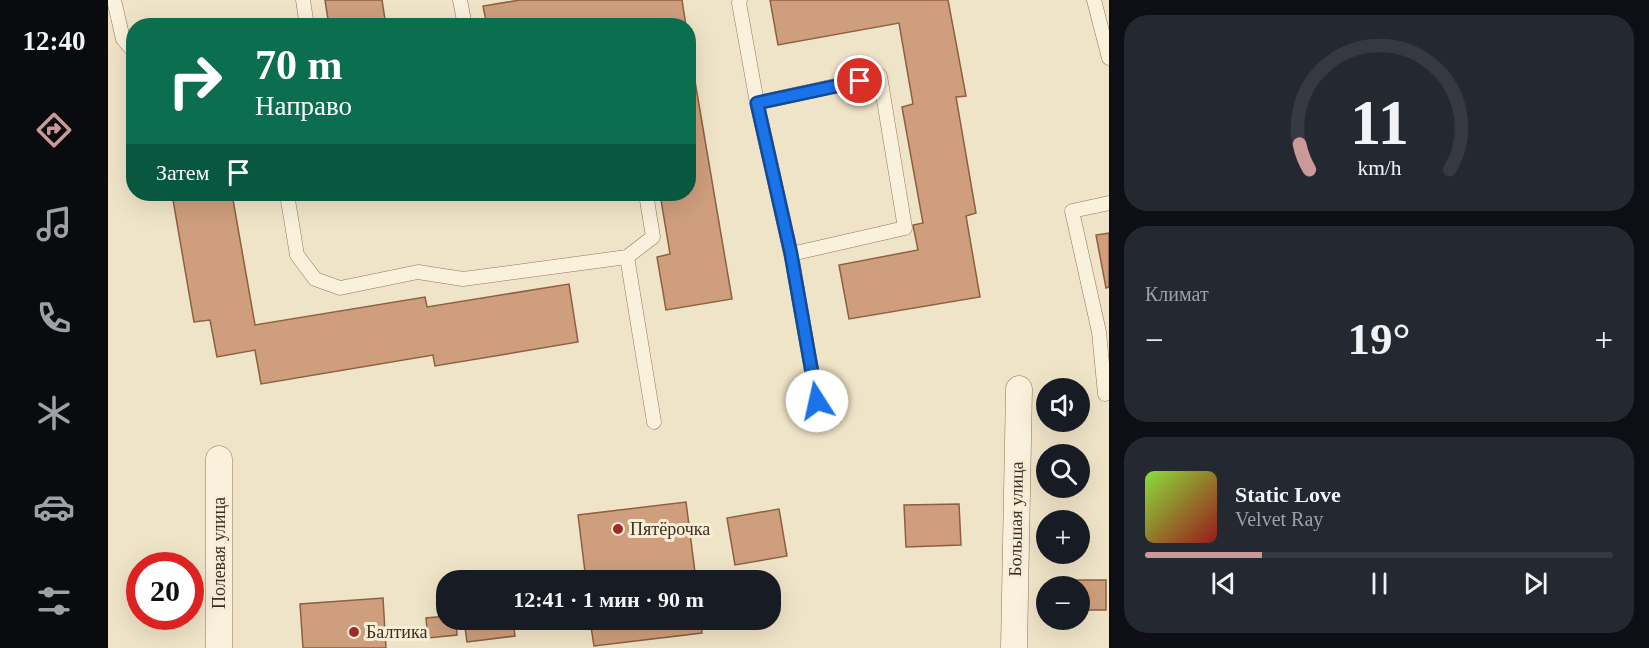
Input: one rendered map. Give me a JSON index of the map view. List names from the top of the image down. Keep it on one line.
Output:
{"streets":{"street":["Большая улица","Полевая улица"]},"places":["Пятёрочка","Балтика"],"page":{"tabs":"12:40","turn":["70 m","Направо"],"then":"Затем","tile":"Климат","heat":["−","19°","+"],"map_buttons":["+","−"],"song":["Static Love","Velvet Ray"],"limit":"20","trip":"12:41 · 1 мин · 90 m","gauge":["11","km/h"]}}
